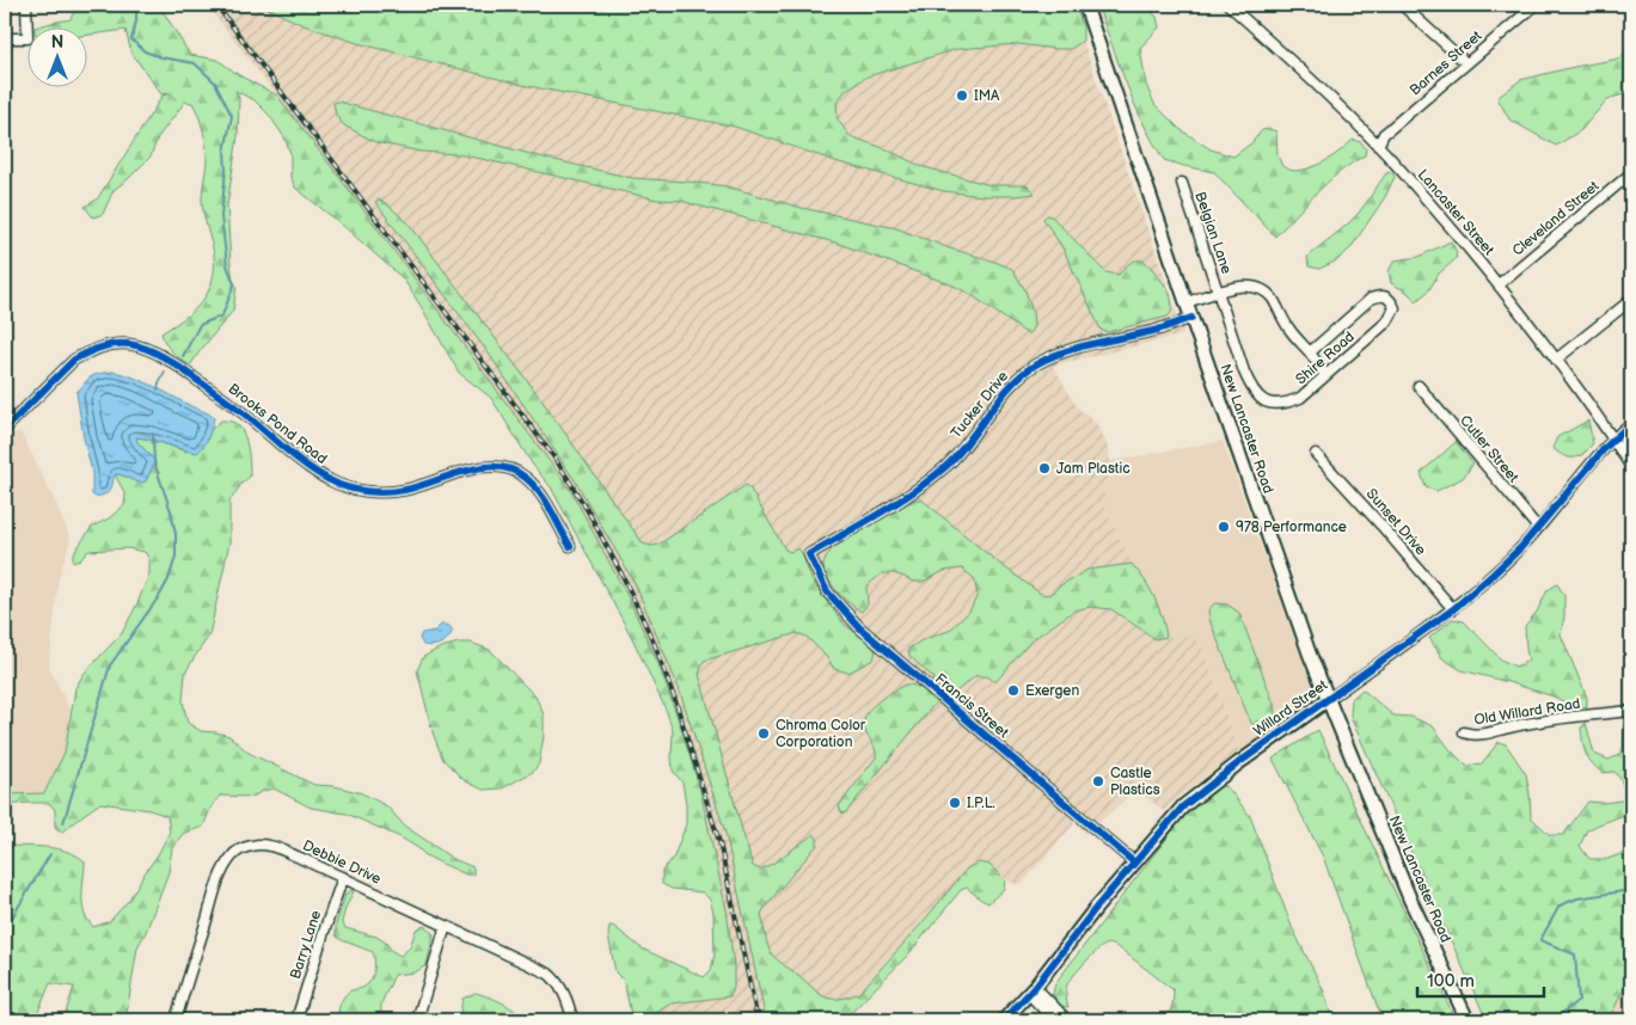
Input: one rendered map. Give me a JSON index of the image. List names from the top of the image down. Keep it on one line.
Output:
{"streets":{"main road":["New Lancaster Road","Willard Street"],"street":["Barnes Street","Lancaster Street","Cleveland Street","Belgian Lane","Shire Road","Tucker Drive","Brooks Pond Road","Cutler Street","Sunset Drive","Francis Street","Old Willard Road","Debbie Drive","Barry Lane"]},"crossings":[["Barnes Street","Lancaster Street"],["Lancaster Street","Cleveland Street"],["Lancaster Street","Willard Street"],["Belgian Lane","Shire Road"],["Tucker Drive","New Lancaster Road"],["Tucker Drive","Francis Street"],["New Lancaster Road","Willard Street"],["Cutler Street","Willard Street"],["Sunset Drive","Willard Street"],["Francis Street","Willard Street"],["Debbie Drive","Barry Lane"]],"places":["IMA","Jam Plastic","978 Performance","Exergen","Chroma Color Corporation","Castle Plastics","I.P.L."],"scale_bar":"100 m","north":"top"}
